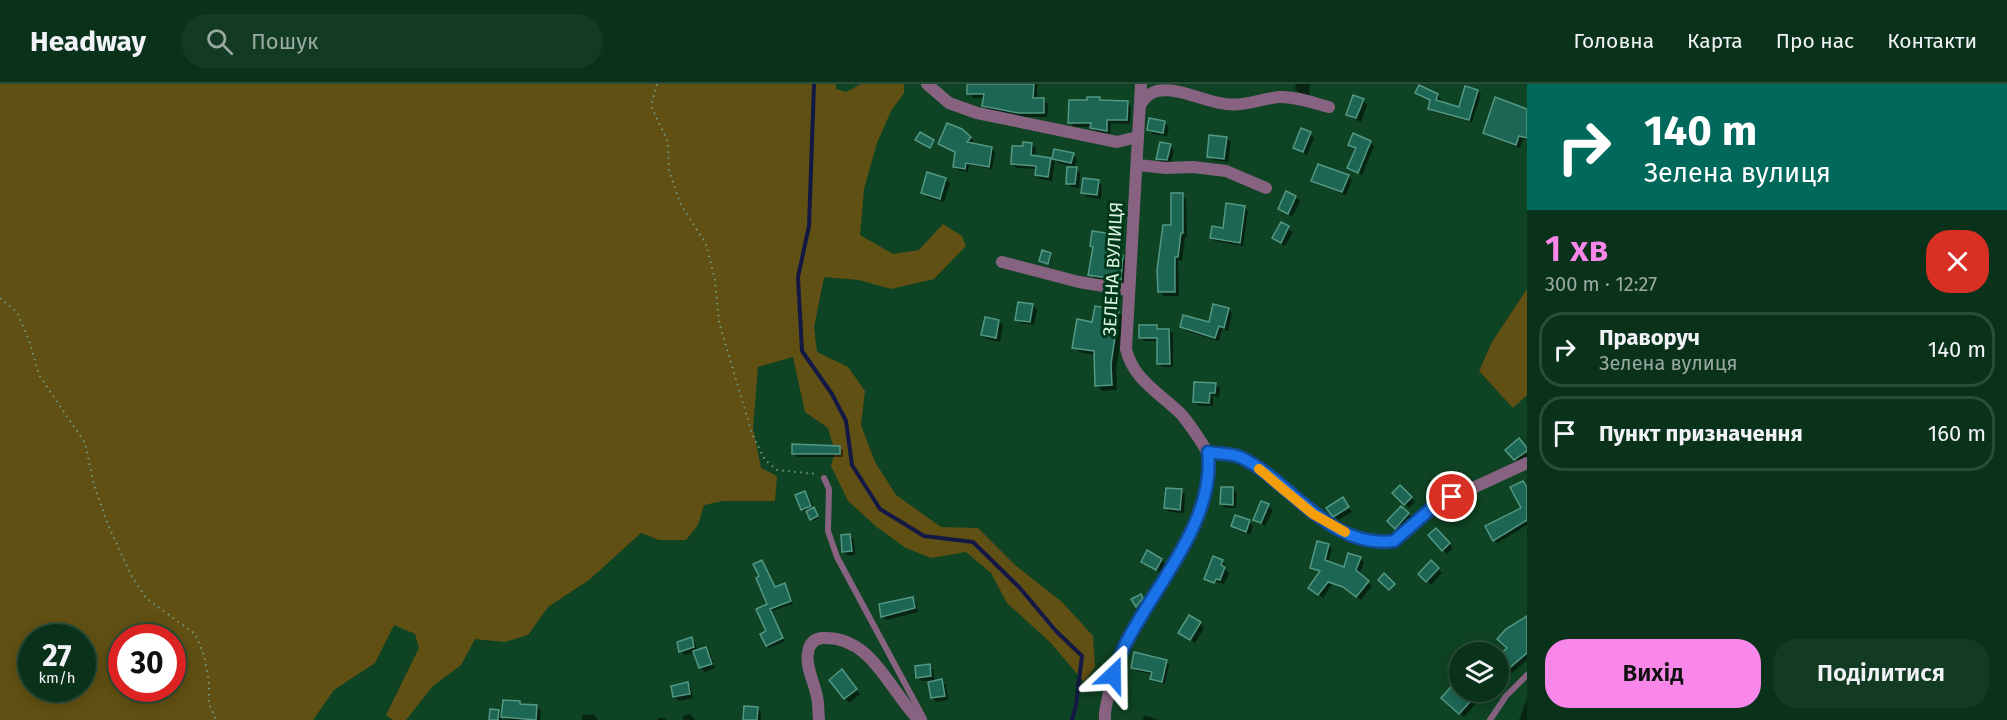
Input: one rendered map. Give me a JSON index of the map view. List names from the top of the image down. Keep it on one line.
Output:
{"streets":{"street":["ЗЕЛЕНА ВУЛИЦЯ"]},"page":{"header":"Headway","search":"Пошук","nav":["Головна","Карта","Про нас","Контакти"],"turn":["140 m","Зелена вулиця"],"heading":["1 хв","300 m · 12:27"],"list":[{"name":"Праворуч","note":"Зелена вулиця","value":"140 m"},{"name":"Пункт призначення","value":"160 m"}],"speed":"27 km/h","limit":"30","buttons":["Вихід","Поділитися"]}}
